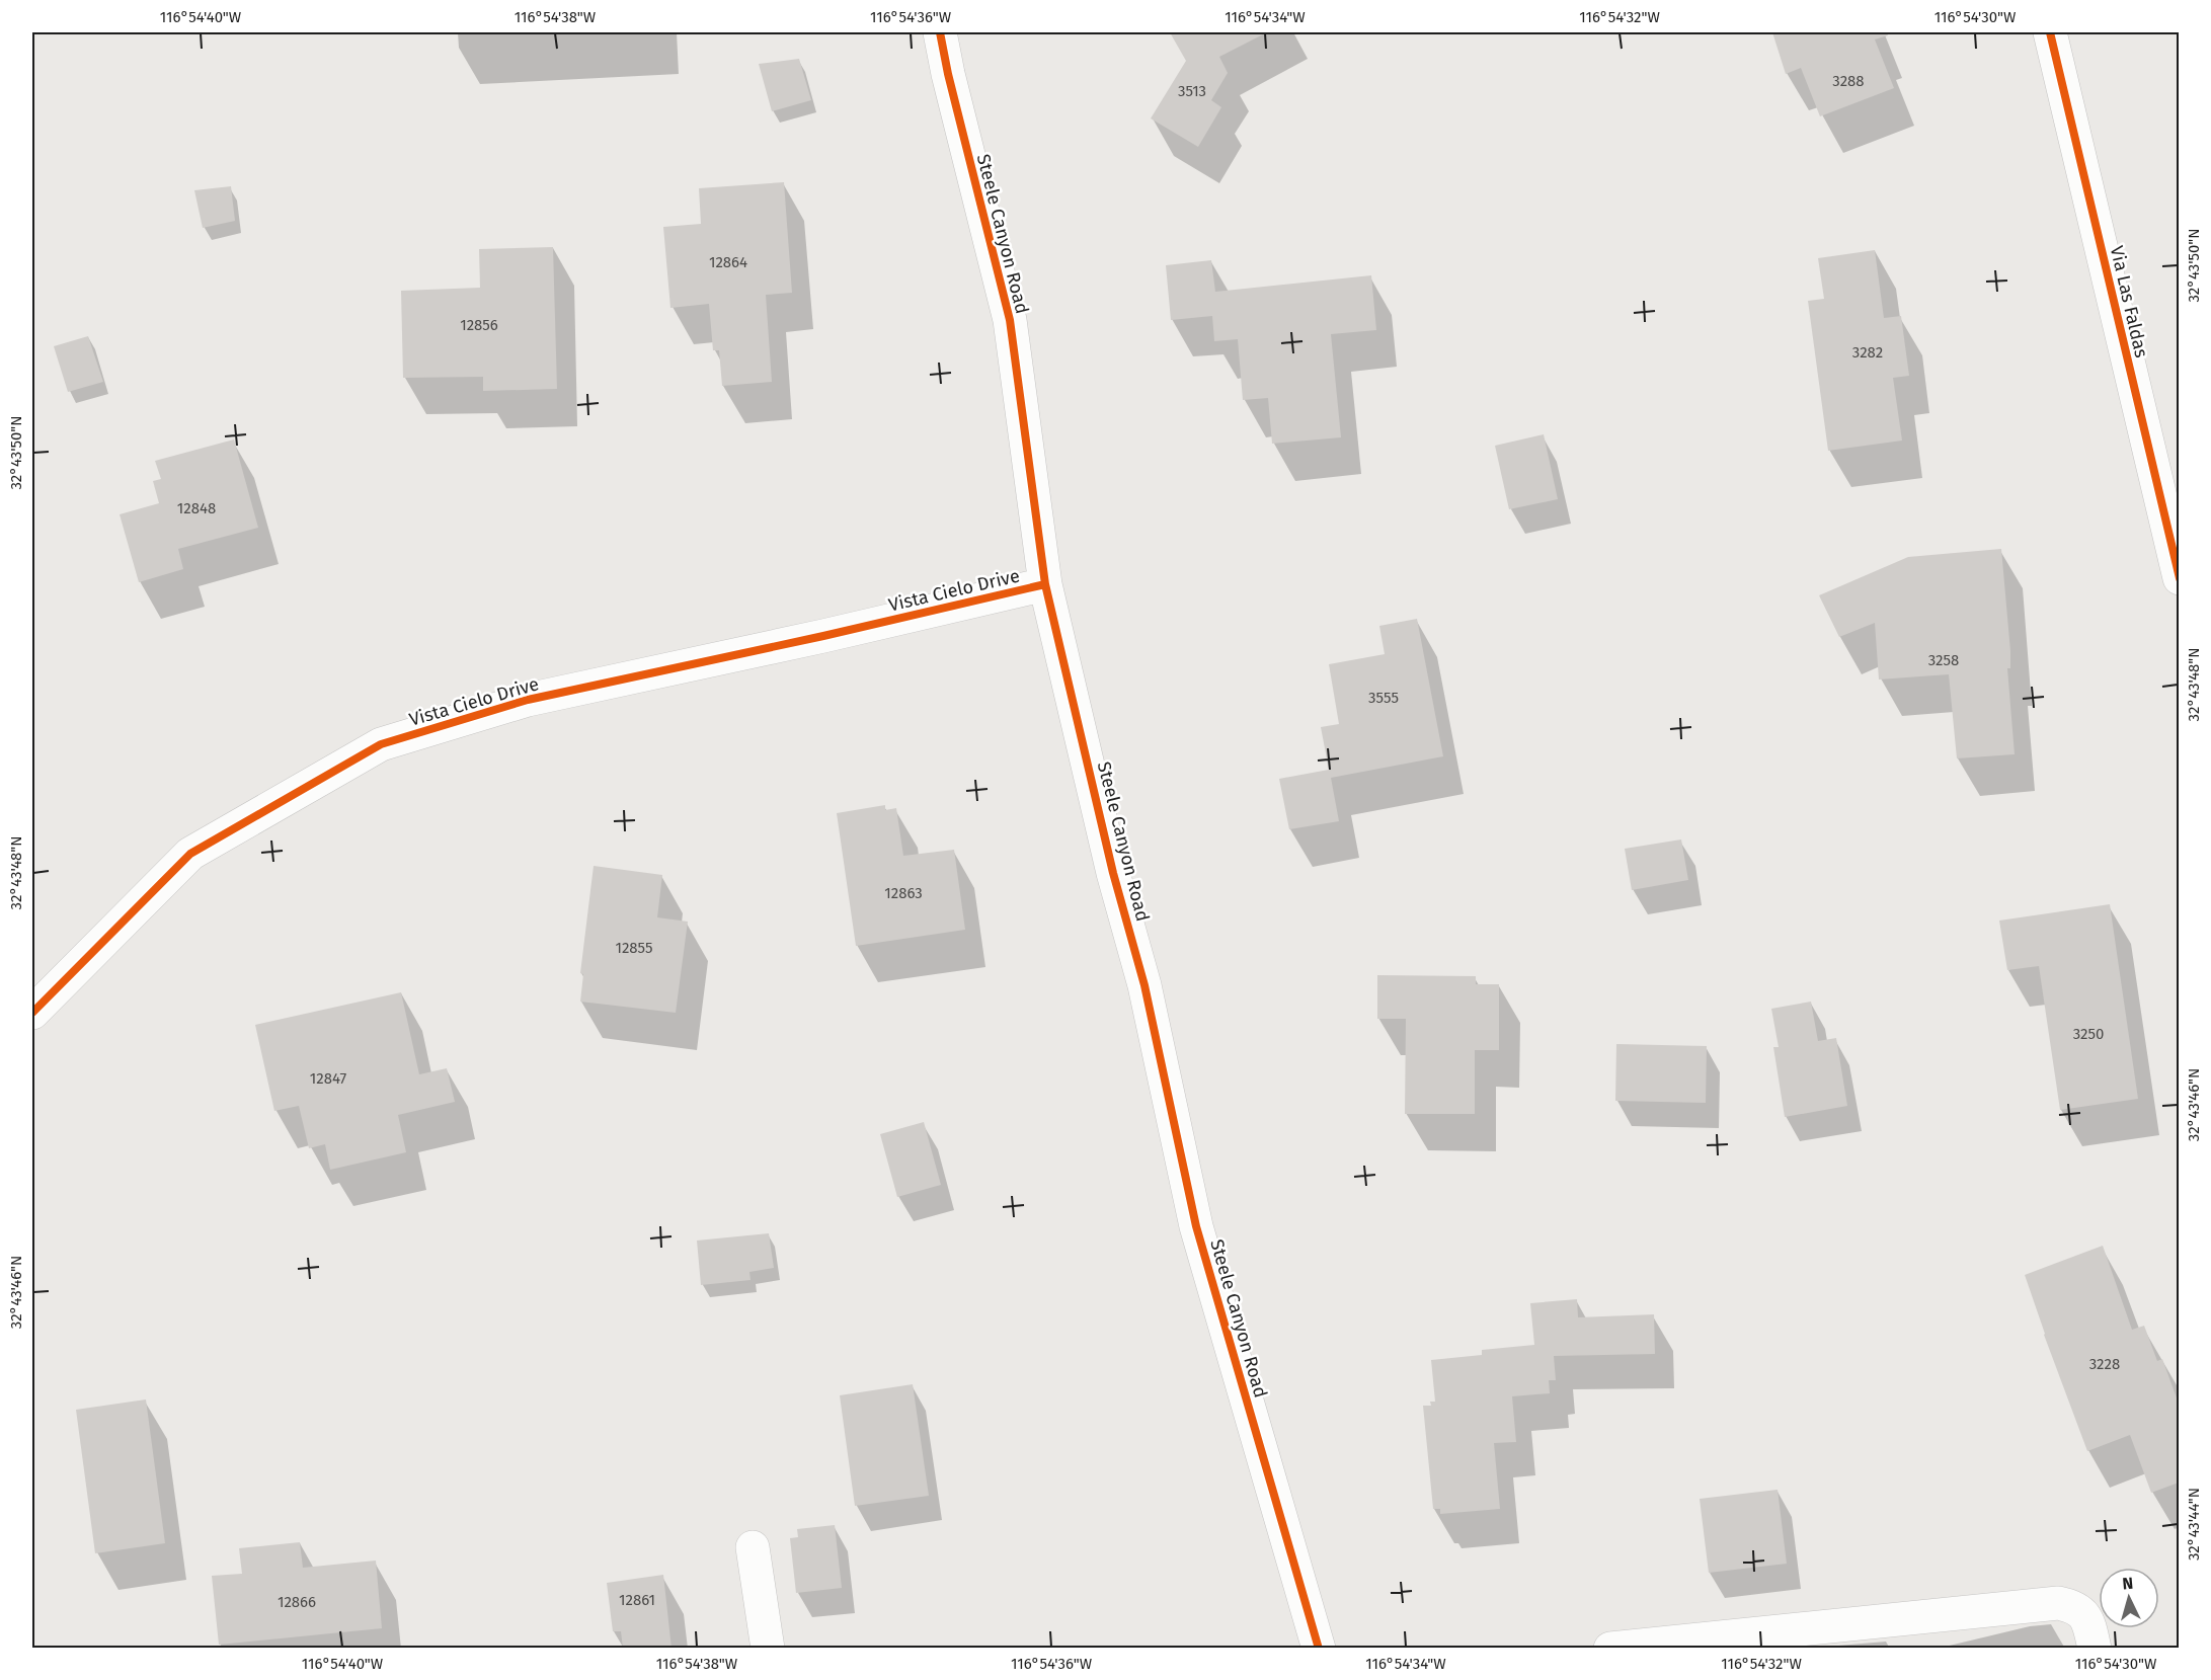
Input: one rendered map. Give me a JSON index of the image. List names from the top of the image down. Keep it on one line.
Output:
{"streets":{"street":["Steele Canyon Road","Via Las Faldas","Vista Cielo Drive"]},"crossings":[["Steele Canyon Road","Vista Cielo Drive"]],"house_numbers":["3288","3513","12864","12856","3282","12848","3258","3555","12863","12855","3250","12847","3228","12861","12866"],"north":"top","coordinates":["116°54'40\"W","116°54'38\"W","116°54'36\"W","116°54'34\"W","116°54'32\"W","116°54'30\"W","32°43'50\"N","32°43'48\"N","32°43'46\"N","32°43'44\"N"]}
